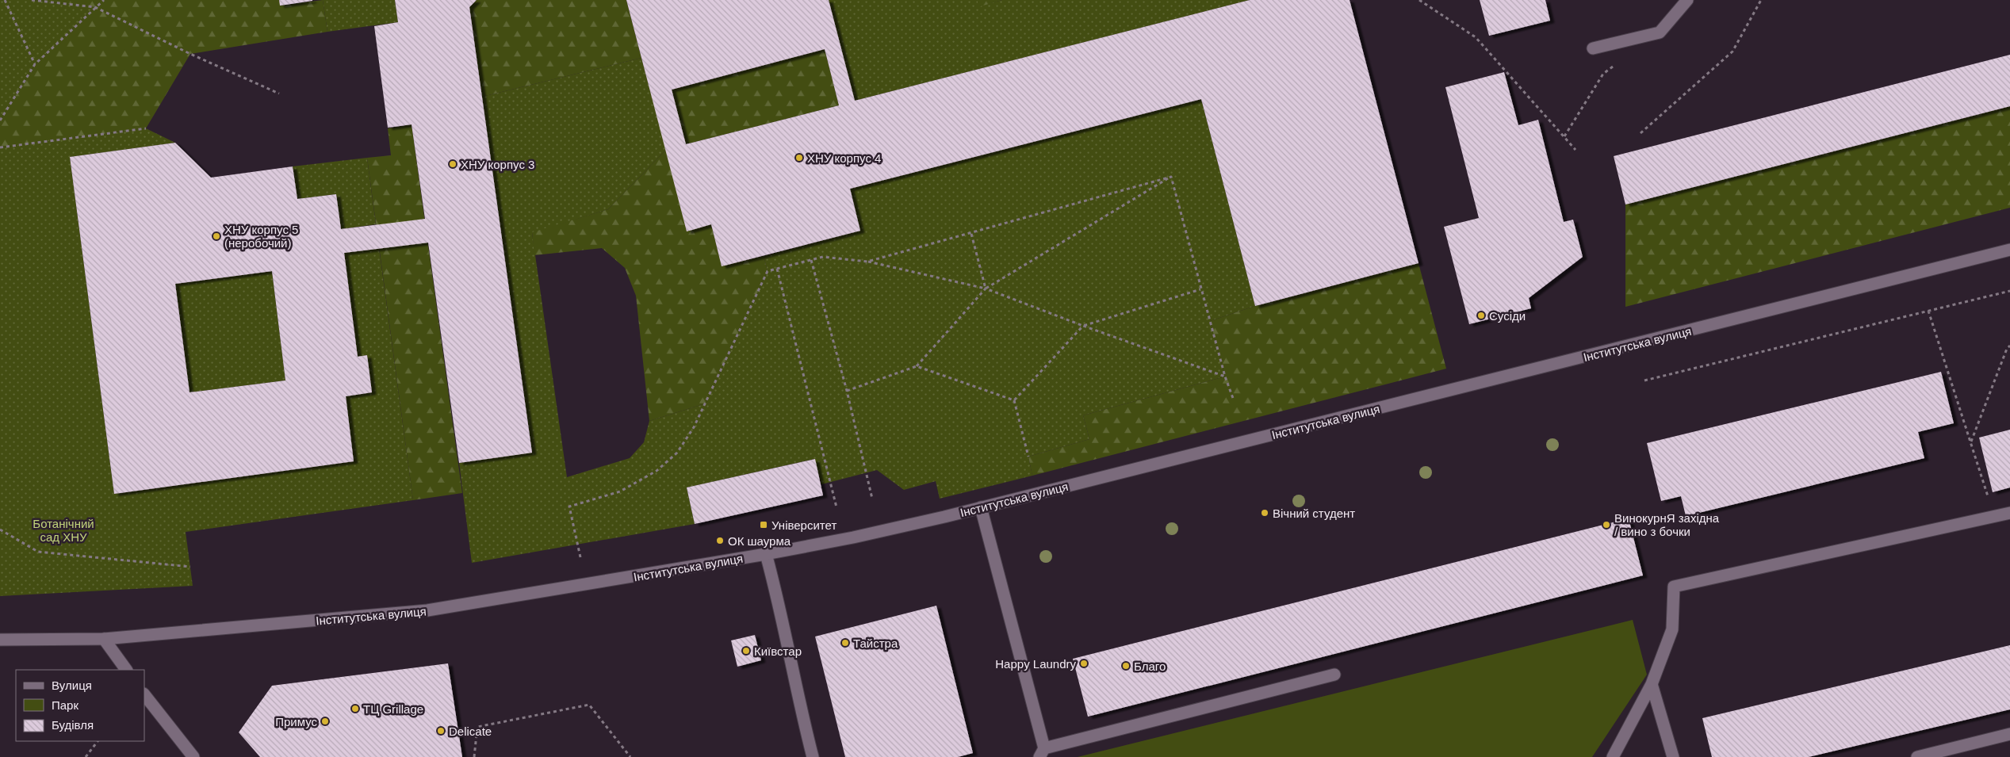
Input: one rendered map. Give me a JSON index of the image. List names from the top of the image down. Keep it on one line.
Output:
{"streets":{"street":["Інститутська вулиця"]},"parks":["Ботанічний сад ХНУ"],"places":{"other":["ХНУ корпус 4","ХНУ корпус 3","ХНУ корпус 5 (неробочий)","Сусіди","Вічний студент","ВинокурнЯ західна / вино з бочки","ОК шаурма","Тайстра","Київстар","Happy Laundry","Благо","ТЦ Grillage","Примус","Delicate"],"transit":["Університет"]},"legend":["Вулиця","Парк","Будівля"]}
